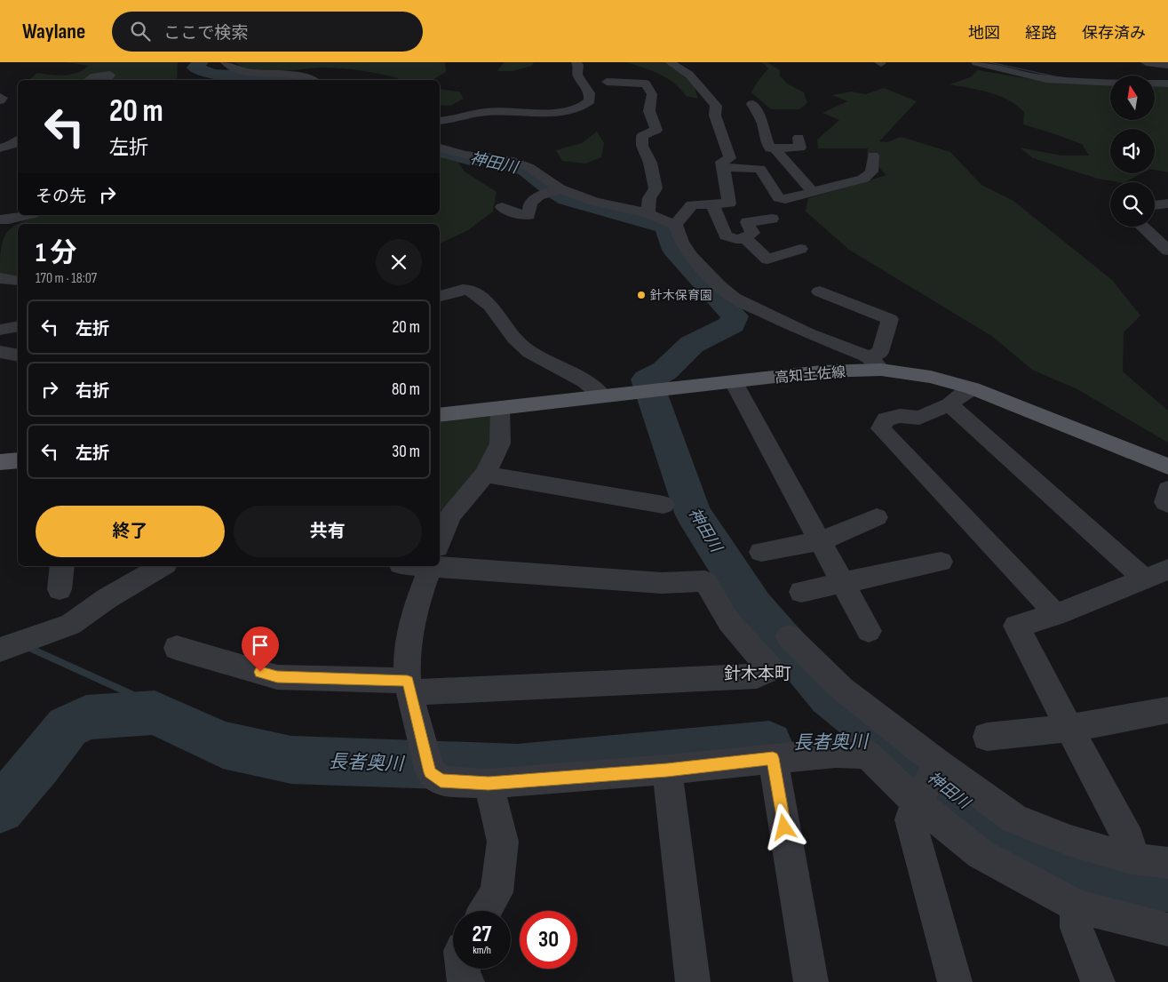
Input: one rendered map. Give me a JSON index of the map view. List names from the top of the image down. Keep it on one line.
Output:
{"streets":{"main road":["高知土佐線"]},"districts":["針木本町"],"water":["神田川","長者奥川"],"places":["針木保育園"],"north":"top","page":{"header":"Waylane","search":"ここで検索","nav":["地図","経路","保存済み"],"turn":["20 m","左折"],"then":"その先","heading":["1 分","170 m · 18:07"],"list":[{"name":"左折","value":"20 m"},{"name":"右折","value":"80 m"},{"name":"左折","value":"30 m"}],"buttons":["終了","共有"],"speed":"27 km/h","limit":"30"}}
